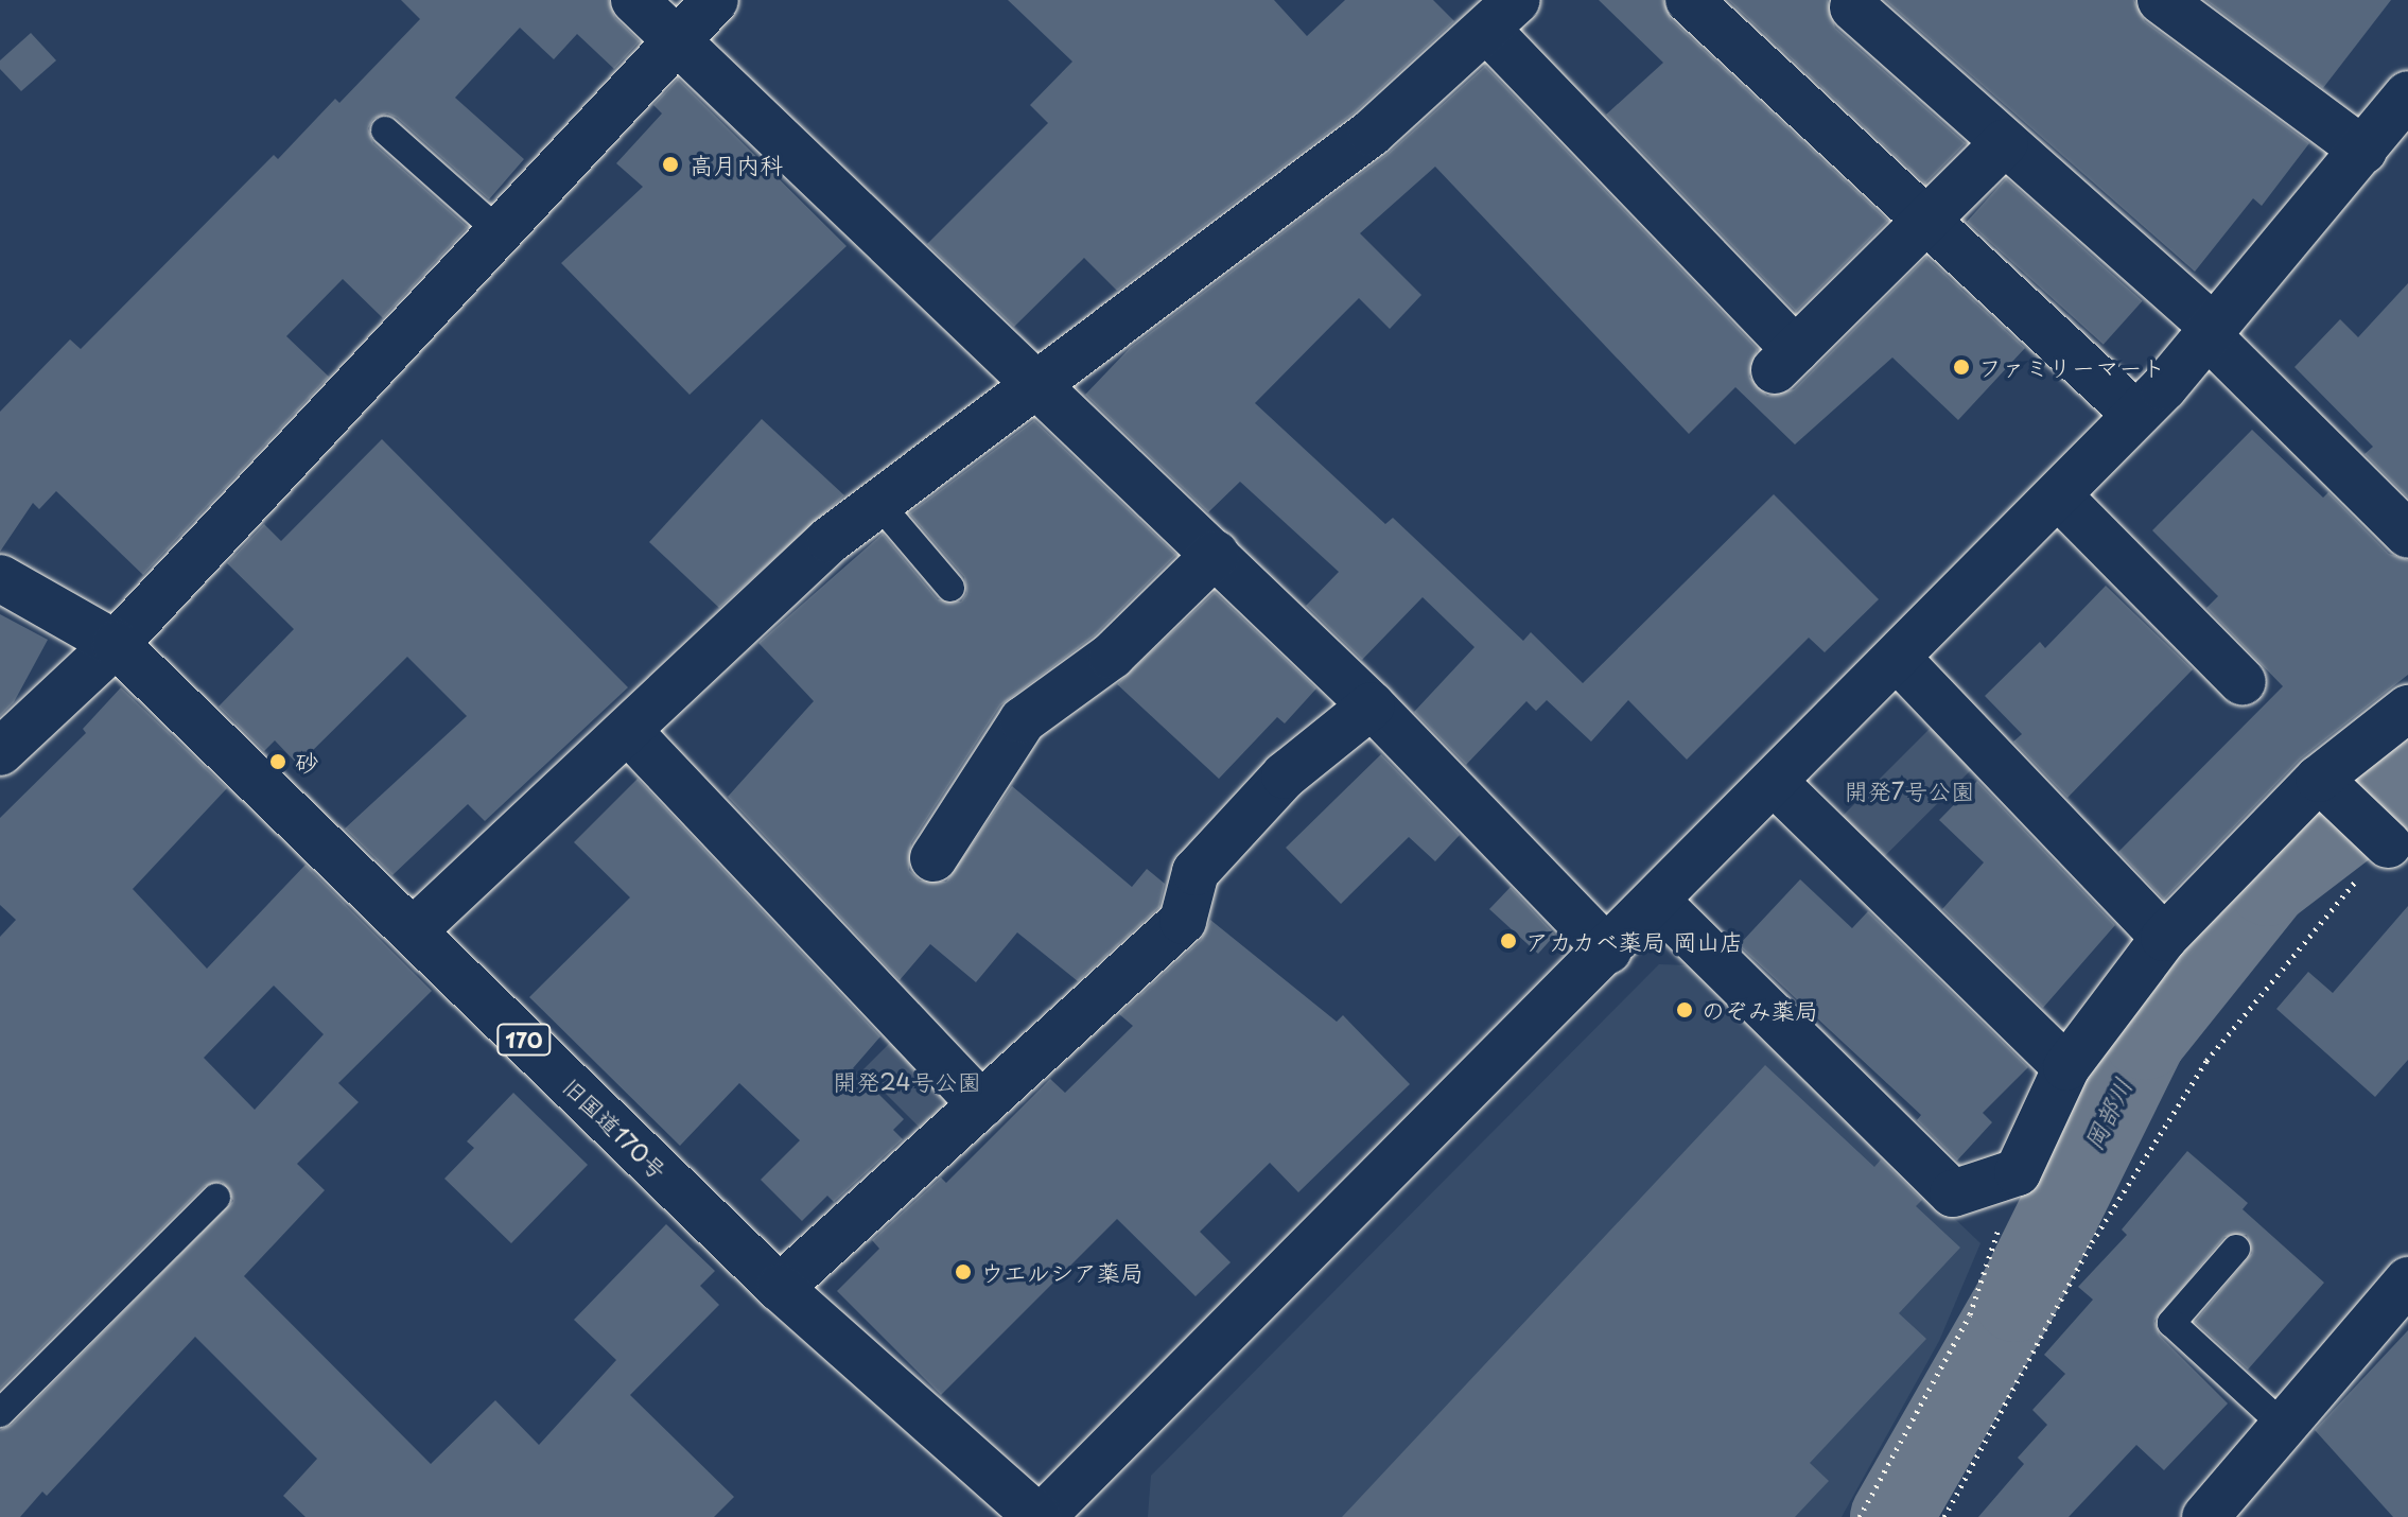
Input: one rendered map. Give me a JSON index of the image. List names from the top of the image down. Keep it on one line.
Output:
{"streets":{"main road":["170","旧国道170号"]},"water":["岡部川"],"parks":["開発7号公園","開発24号公園"],"places":["高月内科","ファミリーマート","砂","アカカベ薬局 岡山店","のぞみ薬局","ウエルシア薬局"]}
